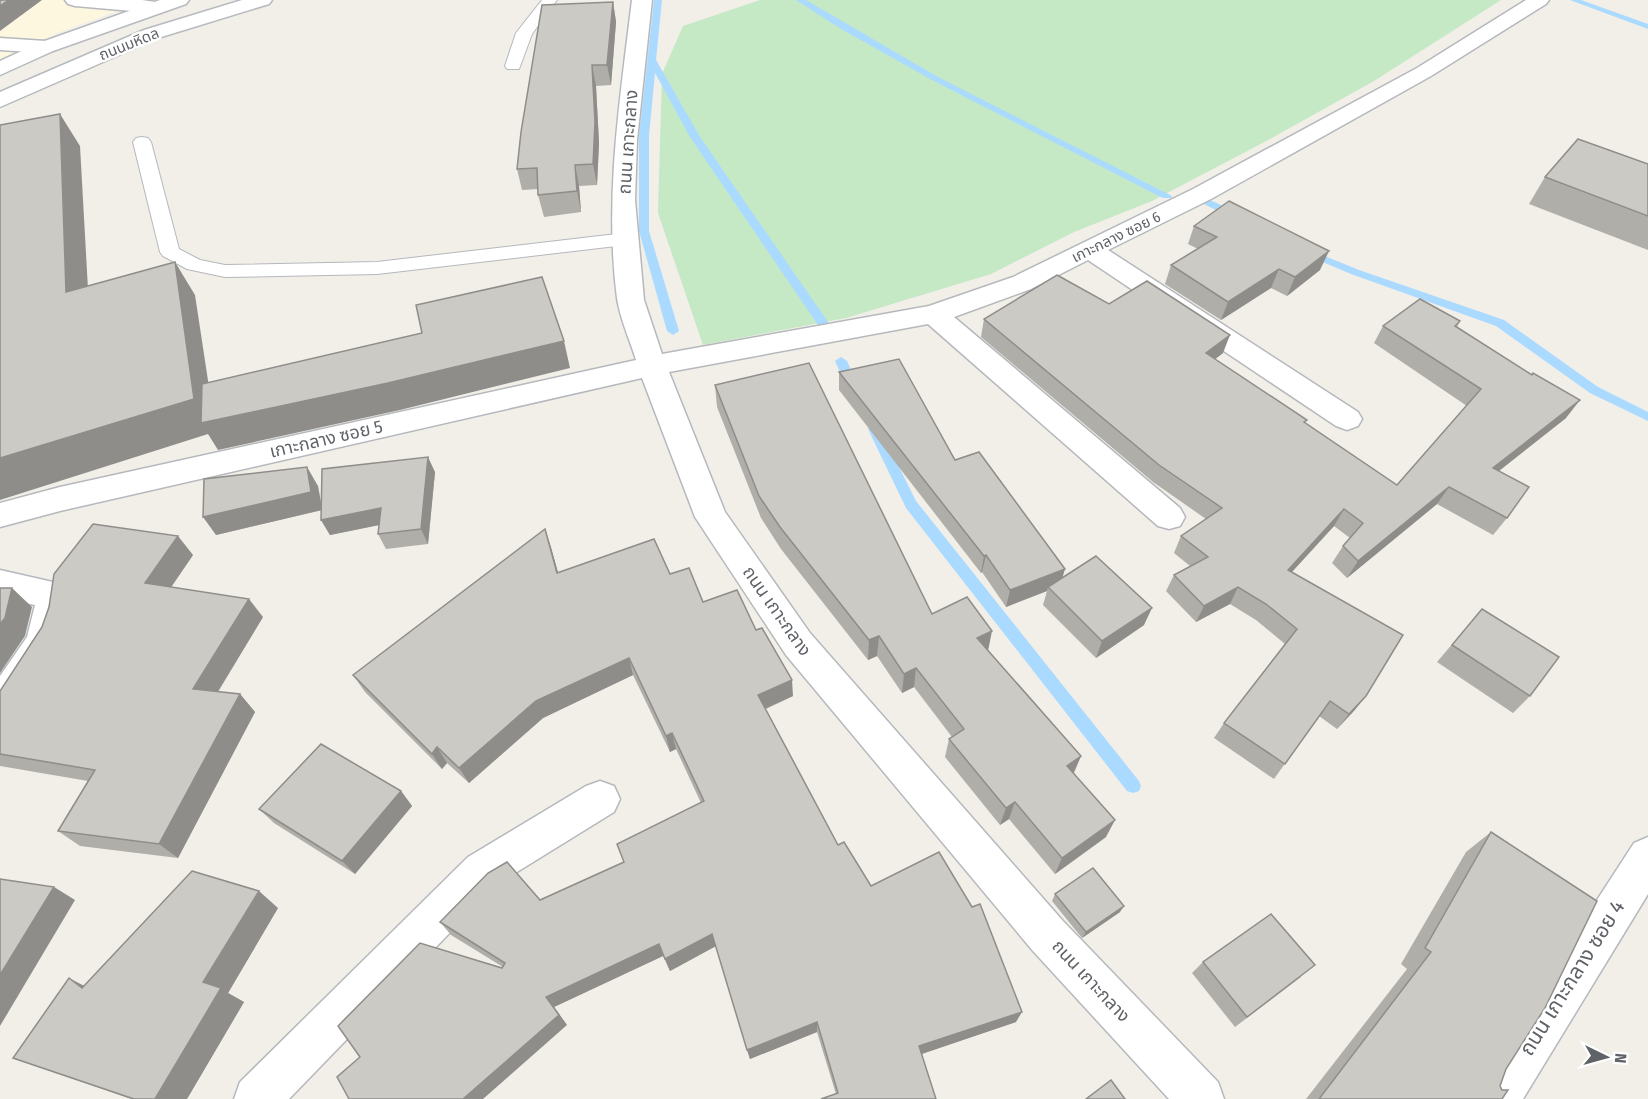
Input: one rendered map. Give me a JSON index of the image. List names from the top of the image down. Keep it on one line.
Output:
{"streets":{"street":["ถนนมหิดล","ถนน เกาะกลาง","เกาะกลาง ซอย 6","เกาะกลาง ซอย 5","ถนน เกาะกลาง ซอย 4"]},"crossings":[["ถนน เกาะกลาง","เกาะกลาง ซอย 6"],["ถนน เกาะกลาง","เกาะกลาง ซอย 5"],["เกาะกลาง ซอย 6","เกาะกลาง ซอย 5"]],"north":"right"}
